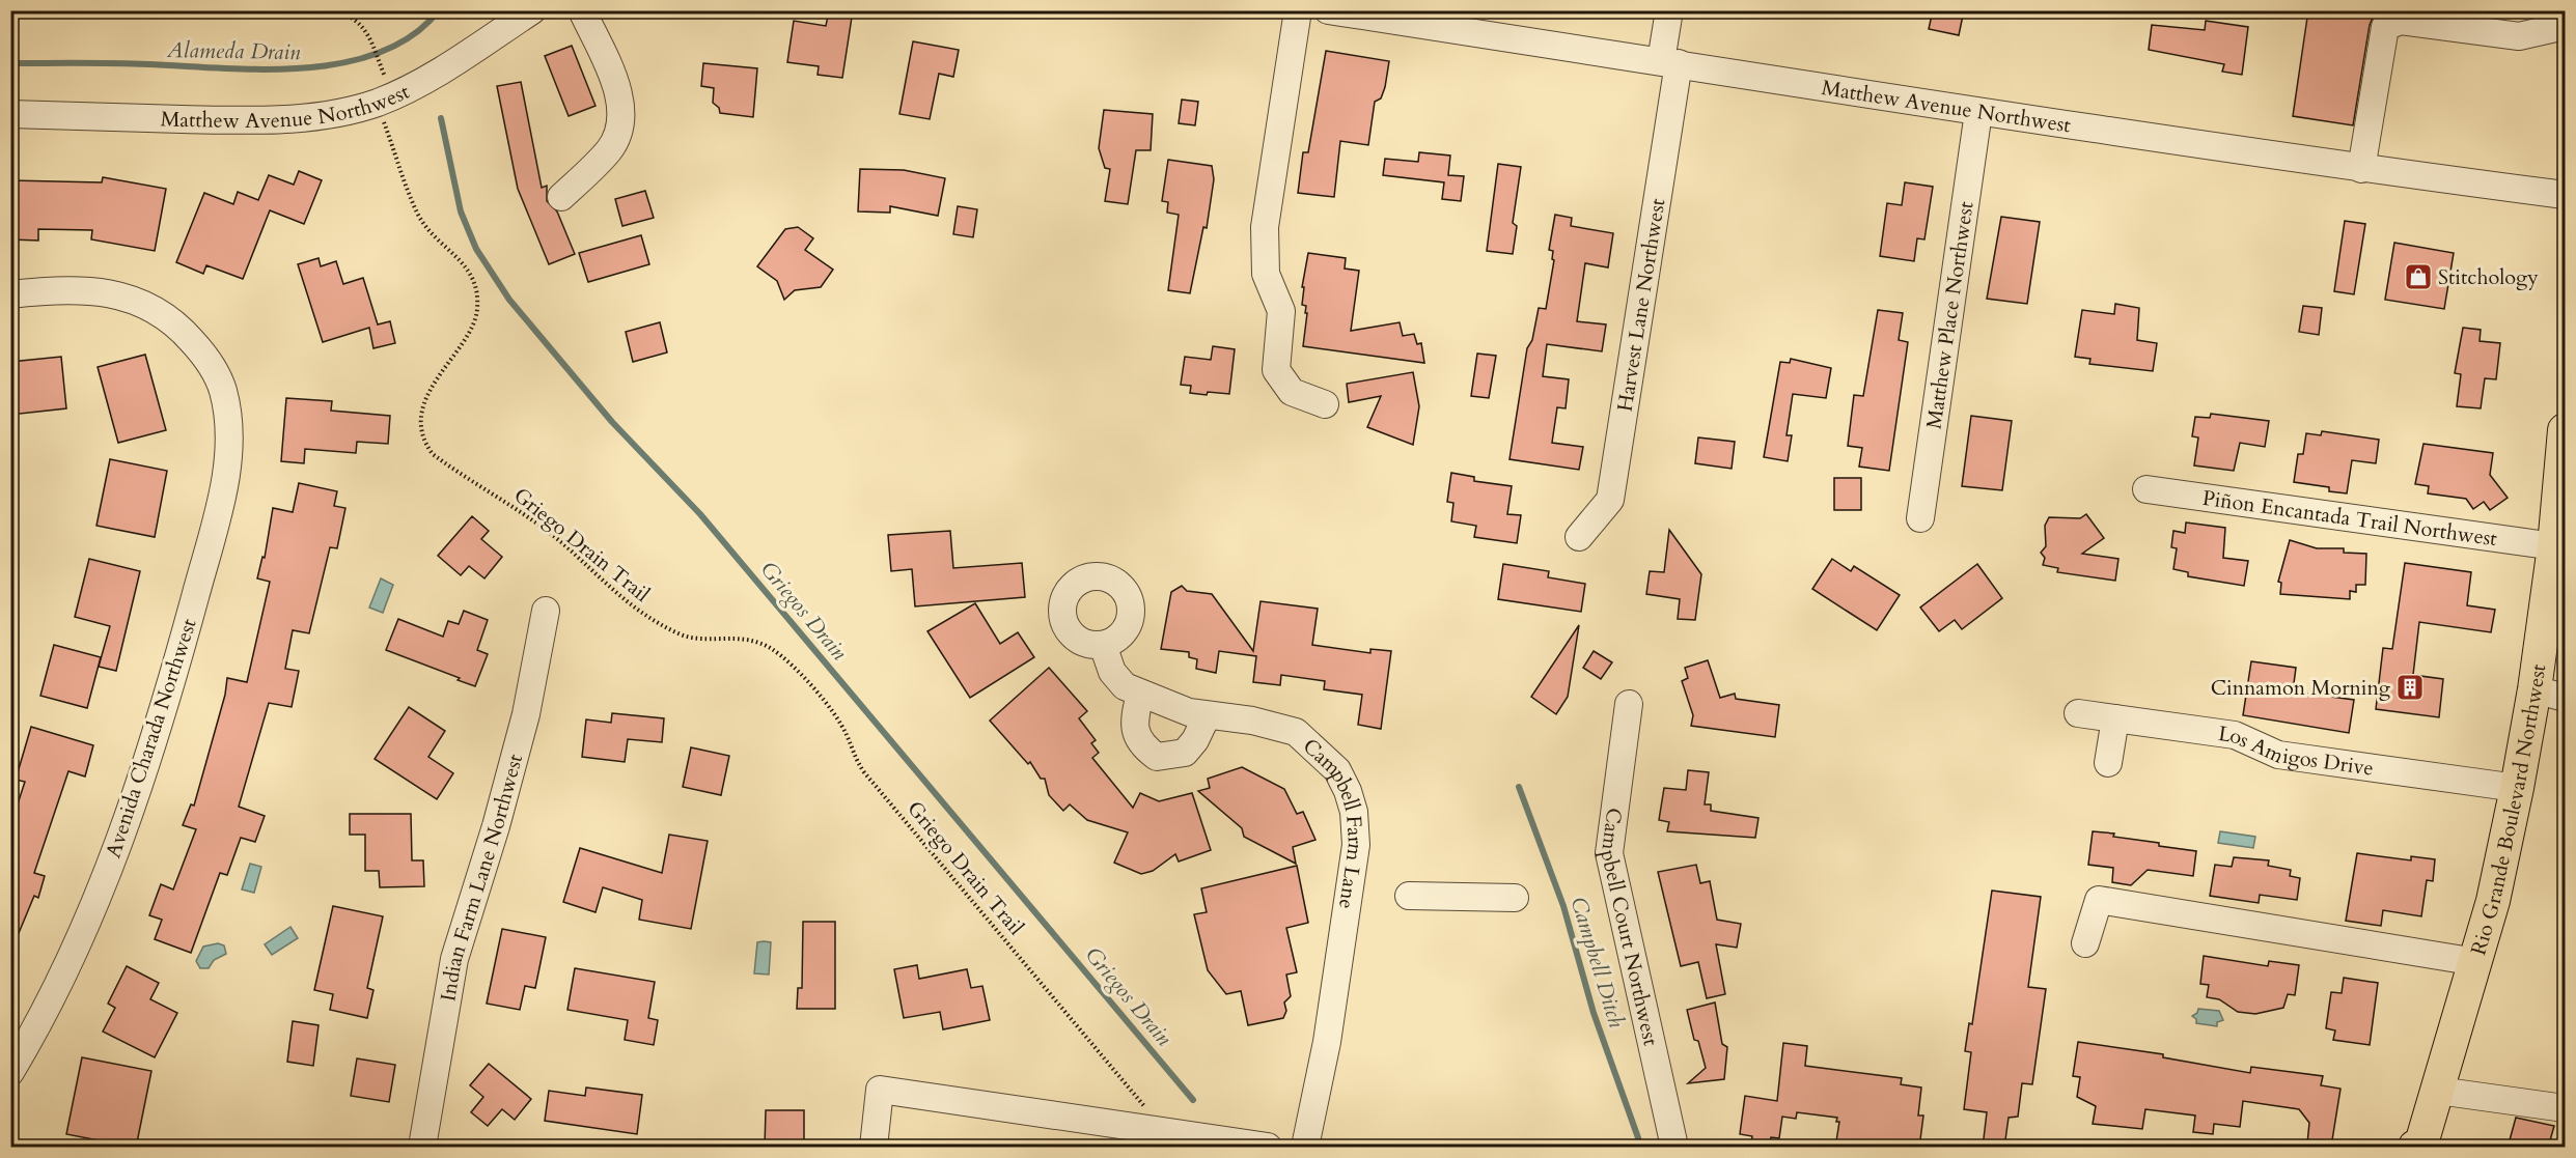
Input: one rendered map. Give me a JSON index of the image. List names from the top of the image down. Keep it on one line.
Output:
{"streets":{"main road":["Rio Grande Boulevard Northwest"],"street":["Matthew Avenue Northwest","Harvest Lane Northwest","Matthew Place Northwest","Piñon Encantada Trail Northwest","Avenida Charada Northwest","Los Amigos Drive","Campbell Farm Lane","Indian Farm Lane Northwest","Campbell Court Northwest"],"path":["Griego Drain Trail"]},"crossings":[["Matthew Avenue Northwest","Harvest Lane Northwest"],["Matthew Avenue Northwest","Matthew Place Northwest"],["Piñon Encantada Trail Northwest","Rio Grande Boulevard Northwest"],["Los Amigos Drive","Rio Grande Boulevard Northwest"]],"water":["Alameda Drain","Griegos Drain","Campbell Ditch"],"places":{"shop":["Stitchology"],"building":["Cinnamon Morning"]}}
